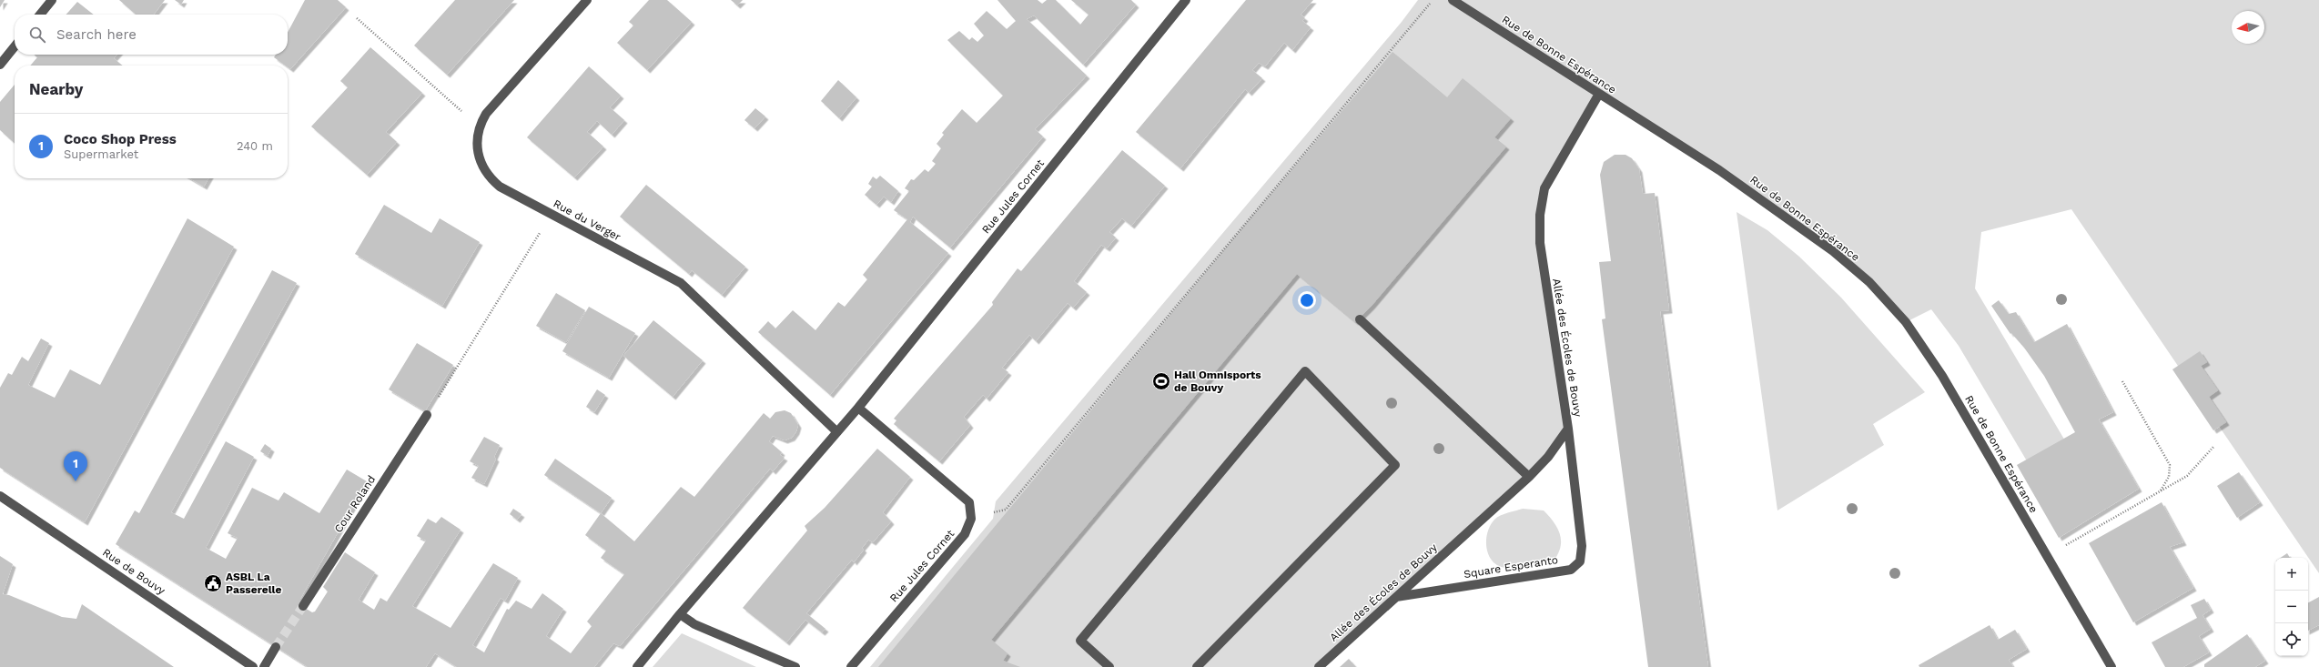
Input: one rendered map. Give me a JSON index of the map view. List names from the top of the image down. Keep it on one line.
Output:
{"streets":{"street":["Rue de Bonne Espérance","Rue Jules Cornet","Rue du Verger","Allée des Écoles de Bouvy","Cour Roland","Square Esperanto","Rue de Bouvy"]},"crossings":[["Rue de Bonne Espérance","Allée des Écoles de Bouvy"],["Rue Jules Cornet","Rue du Verger"],["Allée des Écoles de Bouvy","Square Esperanto"]],"places":{"sports":["Hall Omnisports de Bouvy"],"public building":["ASBL La Passerelle"]},"north":"left","page":{"search":"Search here","heading":"Nearby","list":[{"mark":"1","name":"Coco Shop Press","note":"Supermarket","value":"240 m"}],"pins":"1","map_buttons":["+","−"]}}
